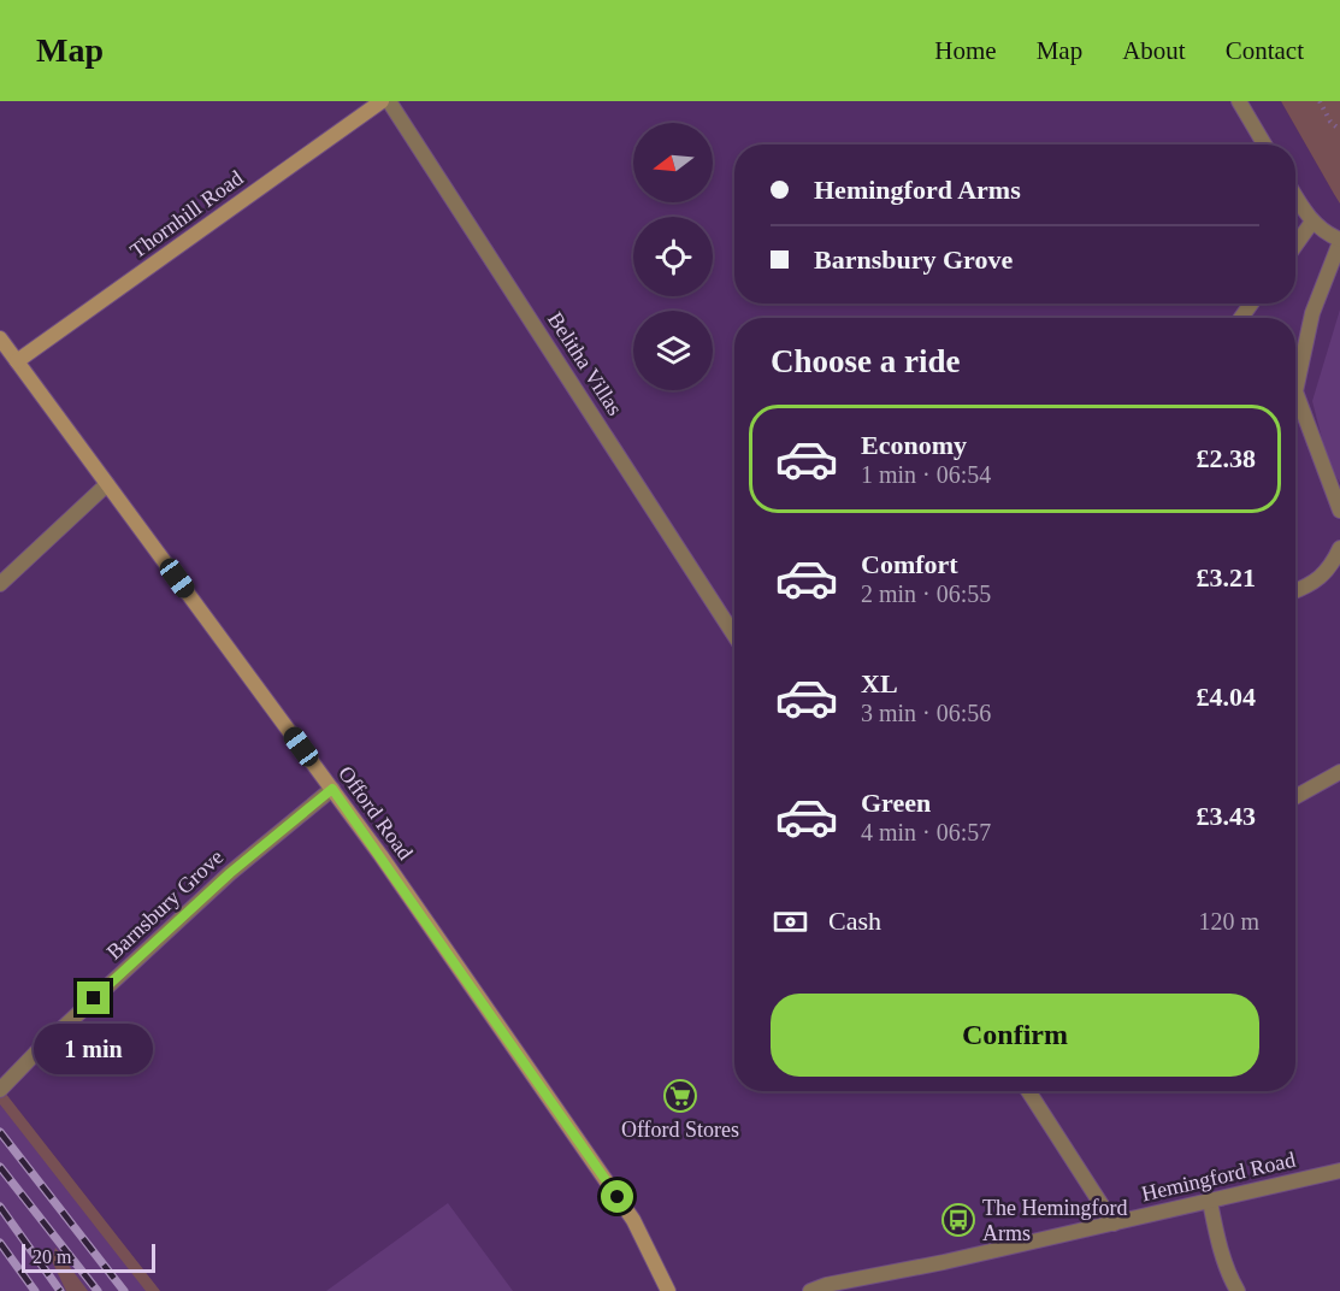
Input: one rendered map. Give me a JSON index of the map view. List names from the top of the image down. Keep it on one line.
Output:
{"streets":{"street":["Thornhill Road","Belitha Villas","Offord Road","Barnsbury Grove","Hemingford Road"]},"crossings":[["Thornhill Road","Offord Road"],["Offord Road","Barnsbury Grove"]],"places":{"supermarket":["Offord Stores"],"bus stop":["The Hemingford Arms"]},"scale_bar":"20 m","north":"left","page":{"header":"Map","nav":["Home","Map","About","Contact"],"banner":["Hemingford Arms","Barnsbury Grove"],"heading":"Choose a ride","list":[{"name":"Economy","note":"1 min · 06:54","value":"£2.38"},{"name":"Comfort","note":"2 min · 06:55","value":"£3.21"},{"name":"XL","note":"3 min · 06:56","value":"£4.04"},{"name":"Green","note":"4 min · 06:57","value":"£3.43"}],"pay":["Cash","120 m"],"buttons":"Confirm","bubble":"1 min","scale":"20 m"}}
